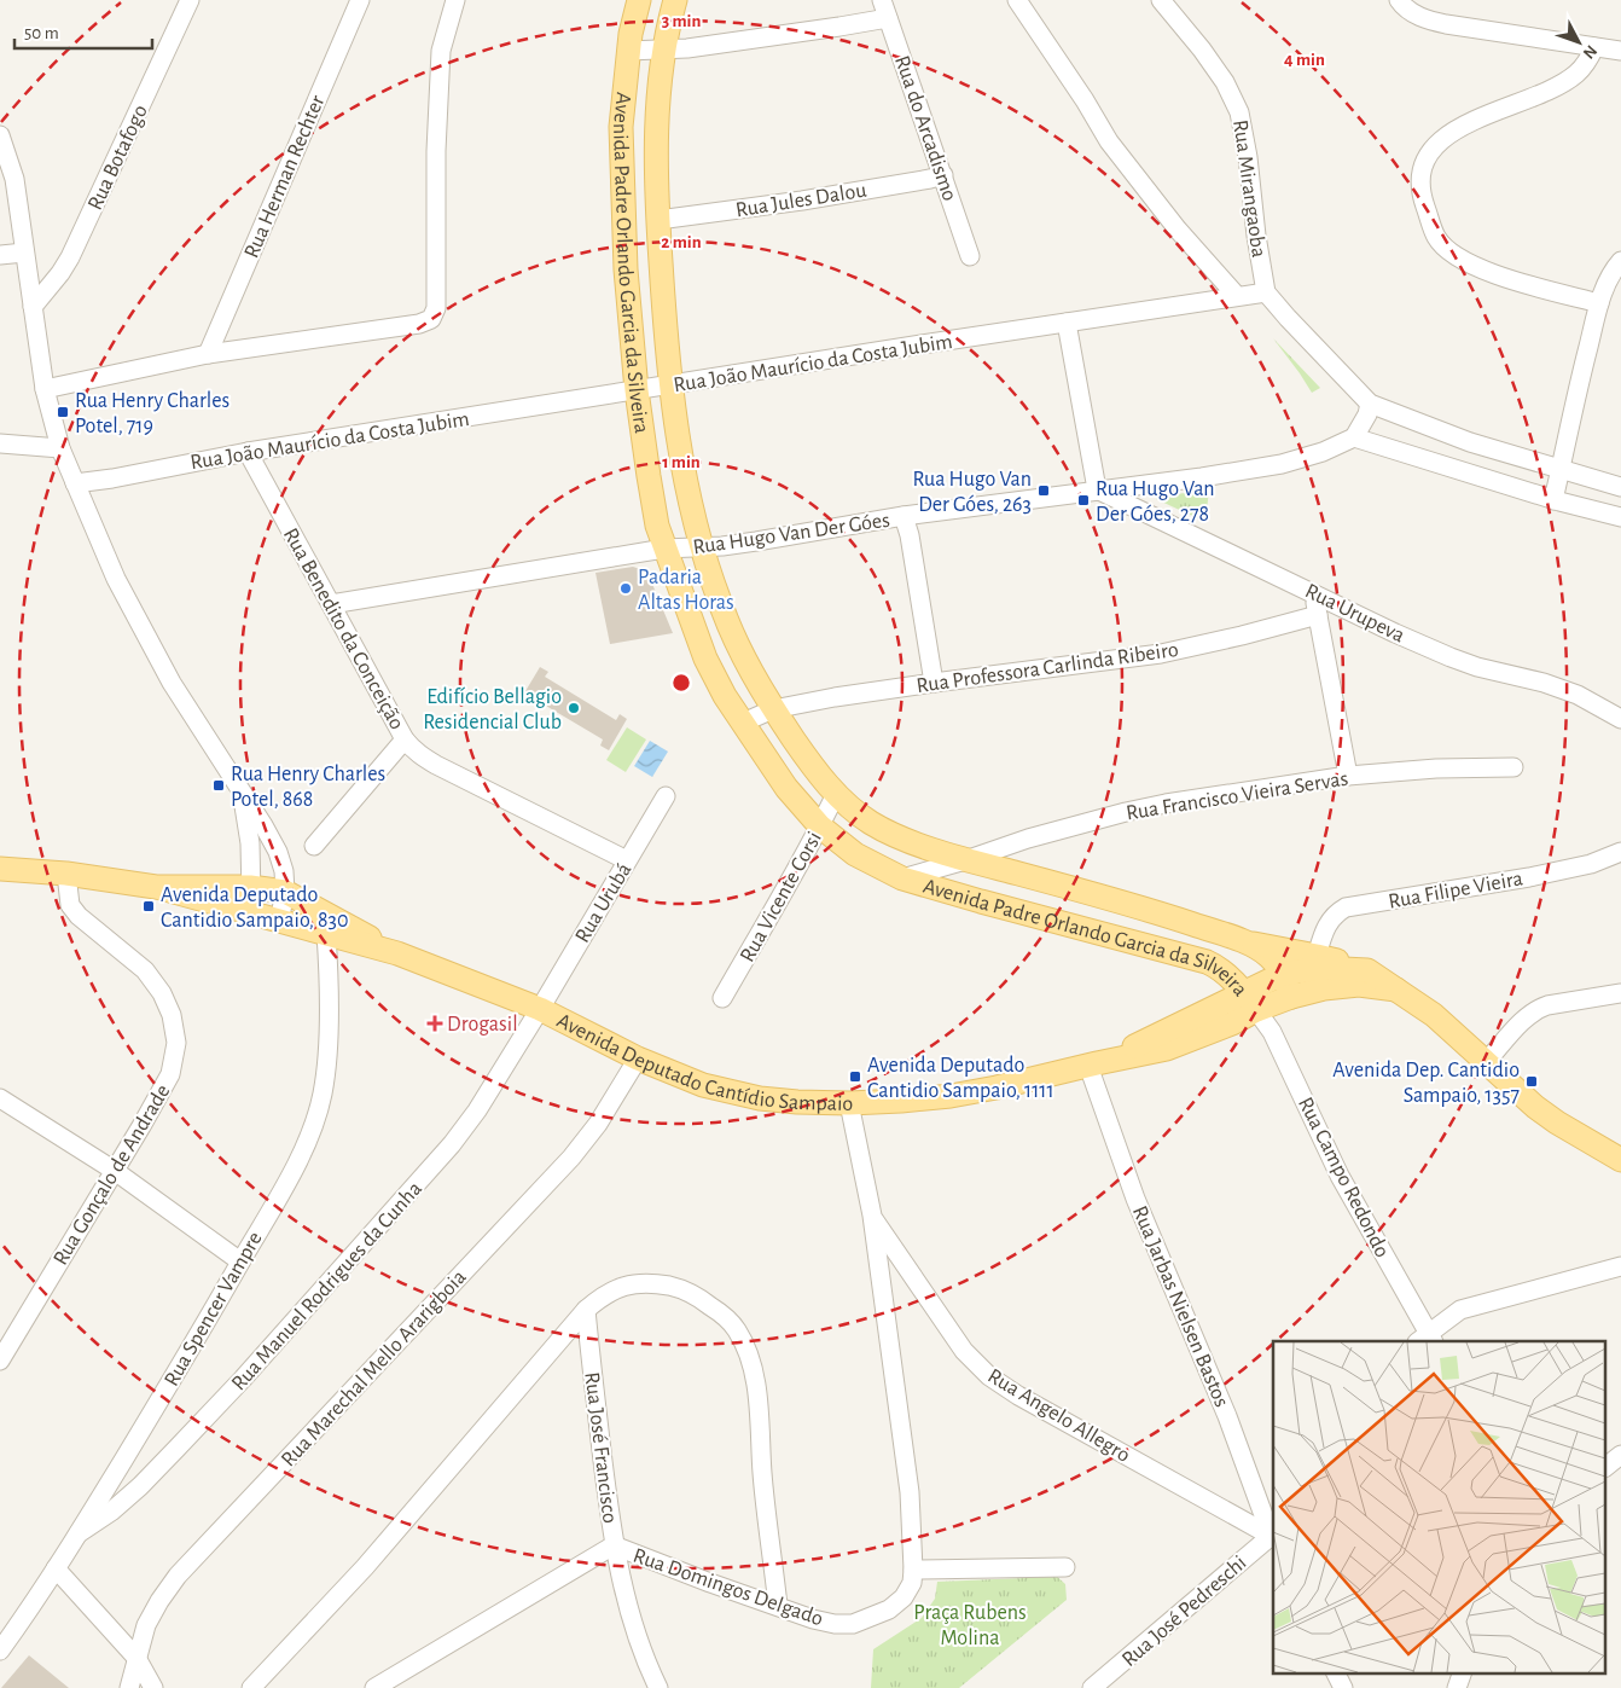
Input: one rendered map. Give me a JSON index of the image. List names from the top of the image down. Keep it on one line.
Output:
{"streets":{"main road":["Avenida Padre Orlando Garcia da Silveira","Avenida Deputado Cantídio Sampaio"],"street":["Rua do Arcadismo","Rua Botafogo","Rua Herman Rechter","Rua Mirangaoba","Rua Jules Dalou","Rua João Maurício da Costa Jubim","Rua Hugo Van Der Góes","Rua Urupeva","Rua Benedito da Conceição","Rua Professora Carlinda Ribeiro","Rua Francisco Vieira Servas","Rua Filipe Vieira","Rua Vicente Corsi","Rua Urubá","Rua Gonçalo de Andrade","Rua Campo Redondo","Rua Manuel Rodrigues da Cunha","Rua Jarbas Nielsen Bastos","Rua Spencer Vampre","Rua Marechal Mello Ararigboia","Rua Angelo Allegro","Rua José Francisco","Rua Domingos Delgado","Rua José Pedreschi"]},"crossings":[["Rua do Arcadismo","Rua Jules Dalou"],["Rua Mirangaoba","Rua João Maurício da Costa Jubim"],["Rua Jules Dalou","Avenida Padre Orlando Garcia da Silveira"],["Avenida Padre Orlando Garcia da Silveira","Rua João Maurício da Costa Jubim"],["Avenida Padre Orlando Garcia da Silveira","Rua Hugo Van Der Góes"],["Avenida Padre Orlando Garcia da Silveira","Rua Professora Carlinda Ribeiro"],["Avenida Padre Orlando Garcia da Silveira","Rua Francisco Vieira Servas"],["Avenida Padre Orlando Garcia da Silveira","Rua Vicente Corsi"],["Avenida Padre Orlando Garcia da Silveira","Avenida Deputado Cantídio Sampaio"],["Avenida Padre Orlando Garcia da Silveira","Rua Campo Redondo"],["Rua João Maurício da Costa Jubim","Rua Benedito da Conceição"],["Rua Hugo Van Der Góes","Rua Urupeva"],["Rua Hugo Van Der Góes","Rua Benedito da Conceição"],["Rua Benedito da Conceição","Rua Urubá"],["Rua Urubá","Avenida Deputado Cantídio Sampaio"],["Rua Urubá","Rua Manuel Rodrigues da Cunha"],["Avenida Deputado Cantídio Sampaio","Rua Gonçalo de Andrade"],["Avenida Deputado Cantídio Sampaio","Rua Campo Redondo"],["Avenida Deputado Cantídio Sampaio","Rua Manuel Rodrigues da Cunha"],["Avenida Deputado Cantídio Sampaio","Rua Jarbas Nielsen Bastos"],["Avenida Deputado Cantídio Sampaio","Rua Spencer Vampre"],["Avenida Deputado Cantídio Sampaio","Rua Marechal Mello Ararigboia"],["Avenida Deputado Cantídio Sampaio","Rua Domingos Delgado"],["Rua Manuel Rodrigues da Cunha","Rua Spencer Vampre"],["Rua Jarbas Nielsen Bastos","Rua Angelo Allegro"],["Rua Jarbas Nielsen Bastos","Rua José Pedreschi"],["Rua Angelo Allegro","Rua Domingos Delgado"],["Rua Angelo Allegro","Rua José Pedreschi"],["Rua José Francisco","Rua Domingos Delgado"]],"parks":["Praça Rubens Molina"],"places":{"transit":["Rua Henry Charles Potel, 719","Rua Hugo Van Der Góes, 263","Rua Hugo Van Der Góes, 278","Rua Henry Charles Potel, 868","Avenida Deputado Cantidio Sampaio, 830","Avenida Deputado Cantidio Sampaio, 1111","Avenida Dep. Cantidio Sampaio, 1357"],"other":["Padaria Altas Horas","Edifício Bellagio Residencial Club"],"health":["Drogasil"]},"scale_bar":"50 m","north":"bottom right","rings":["3 min","4 min","2 min","1 min"]}
